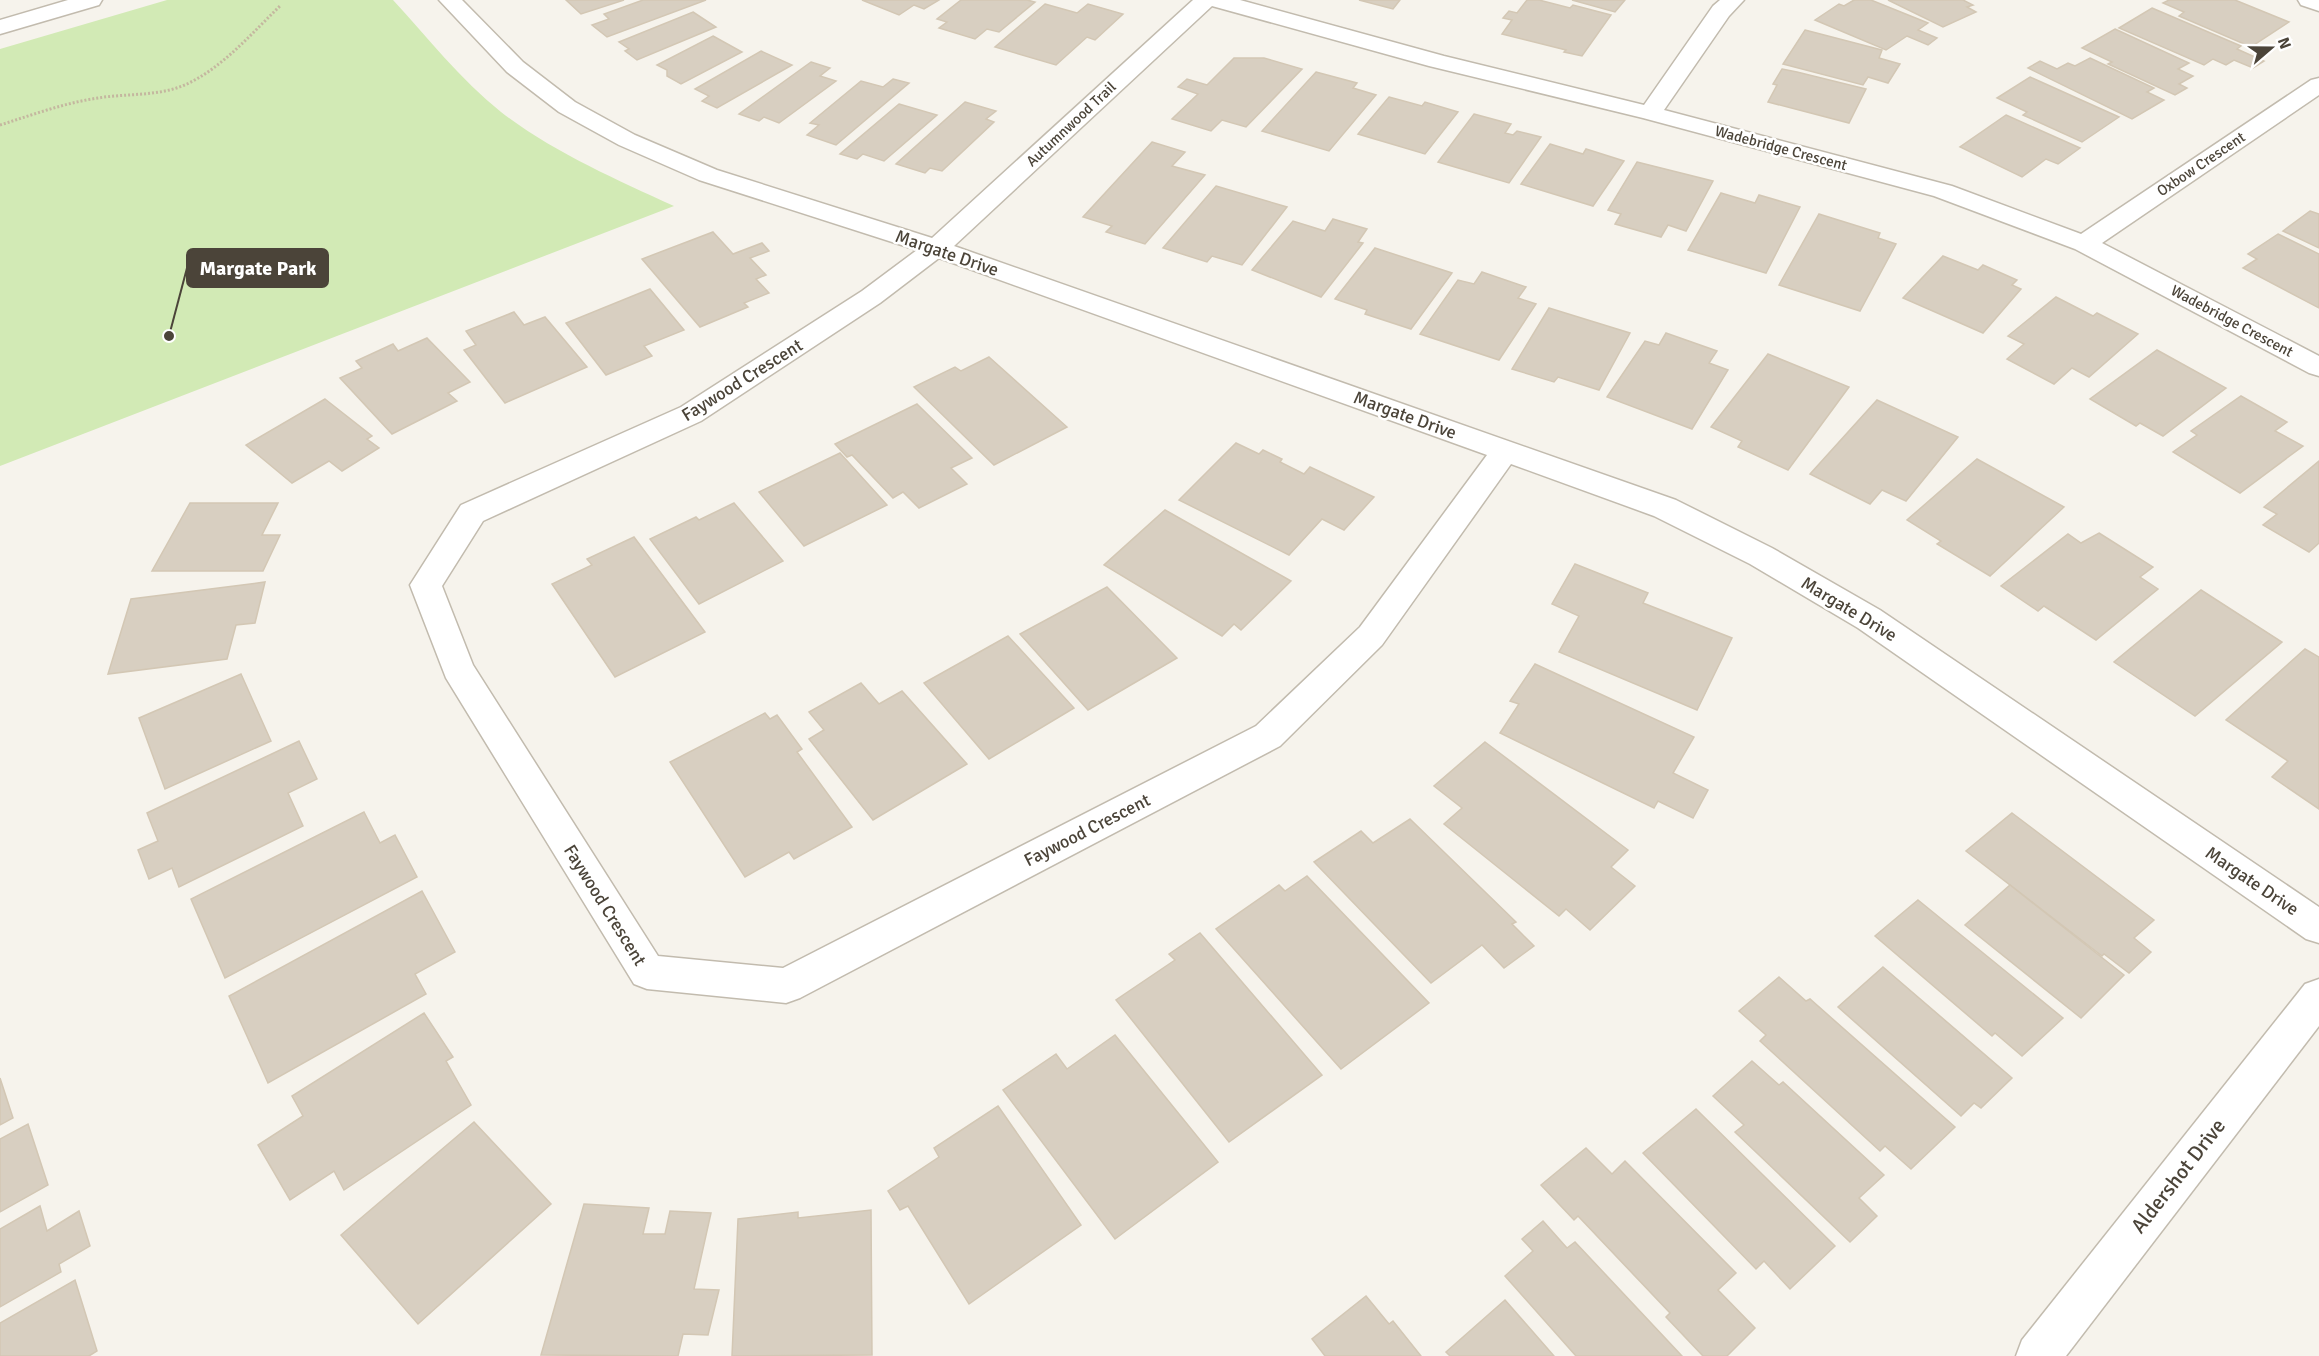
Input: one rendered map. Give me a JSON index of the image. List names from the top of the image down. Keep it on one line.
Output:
{"streets":{"street":["Autumnwood Trail","Wadebridge Crescent","Oxbow Crescent","Margate Drive","Faywood Crescent","Aldershot Drive"]},"crossings":[["Autumnwood Trail","Margate Drive"],["Autumnwood Trail","Faywood Crescent"],["Wadebridge Crescent","Oxbow Crescent"],["Margate Drive","Faywood Crescent"]],"places":["Margate Park"],"north":"right"}
